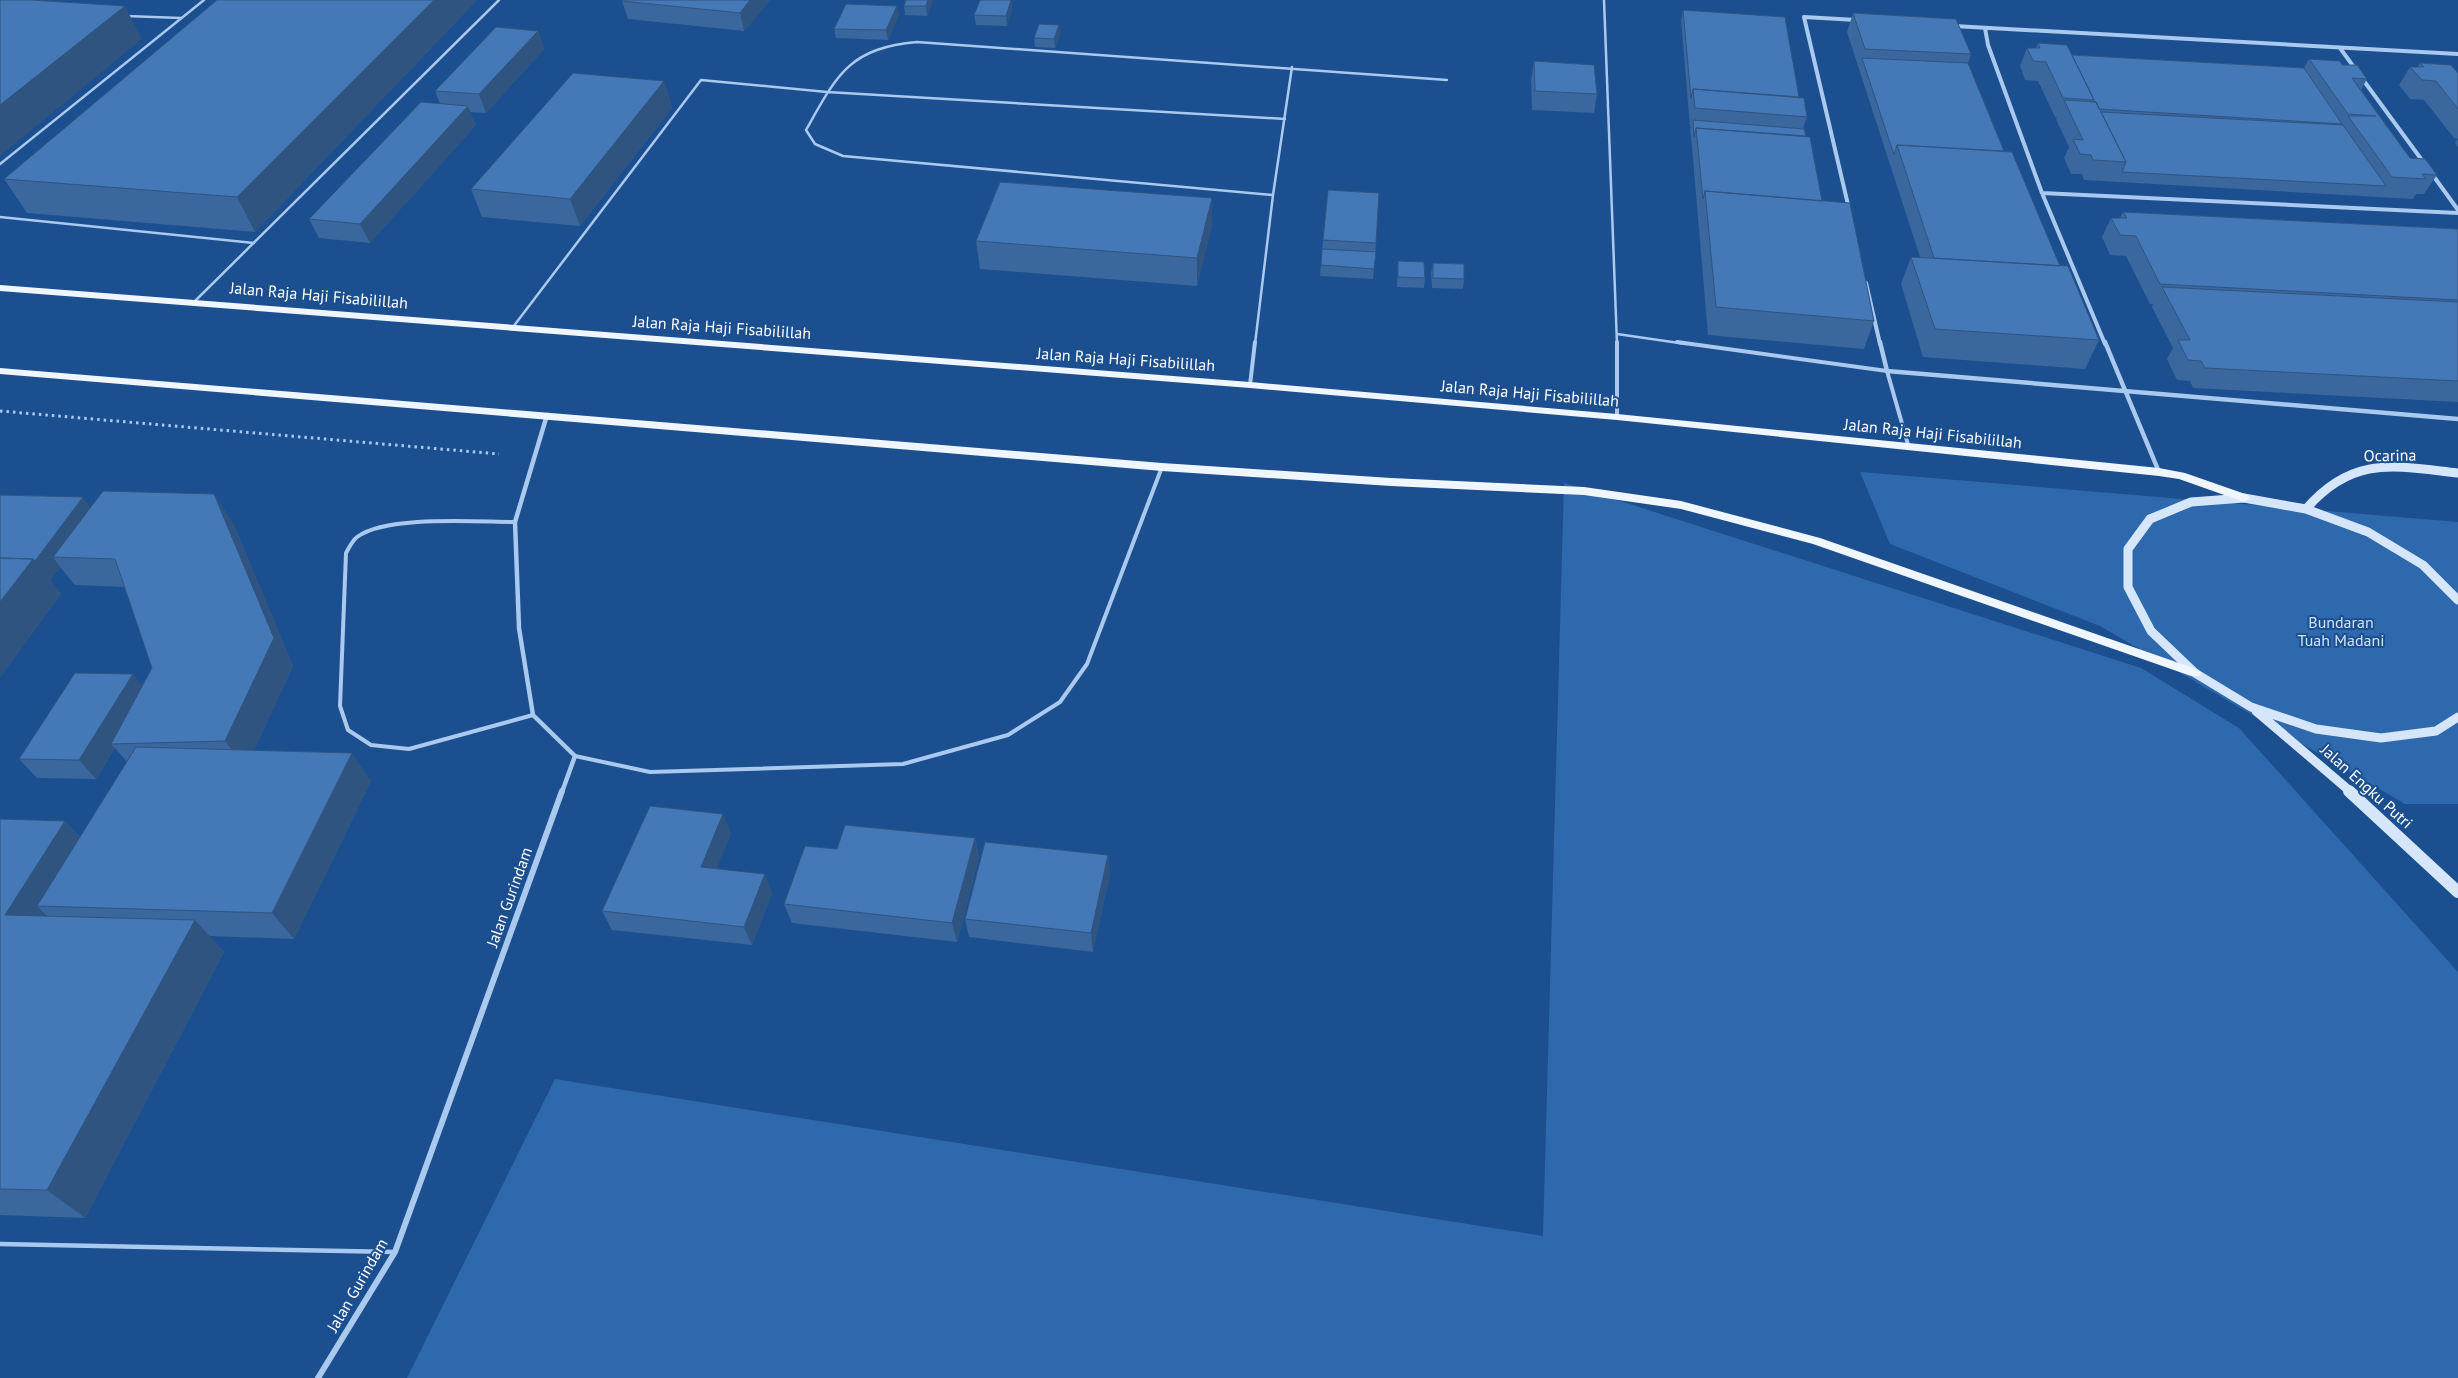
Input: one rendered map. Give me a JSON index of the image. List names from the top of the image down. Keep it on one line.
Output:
{"streets":{"main road":["Jalan Raja Haji Fisabilillah","Ocarina","Jalan Engku Putri"],"street":["Jalan Gurindam"]},"parks":["Bundaran Tuah Madani"]}
